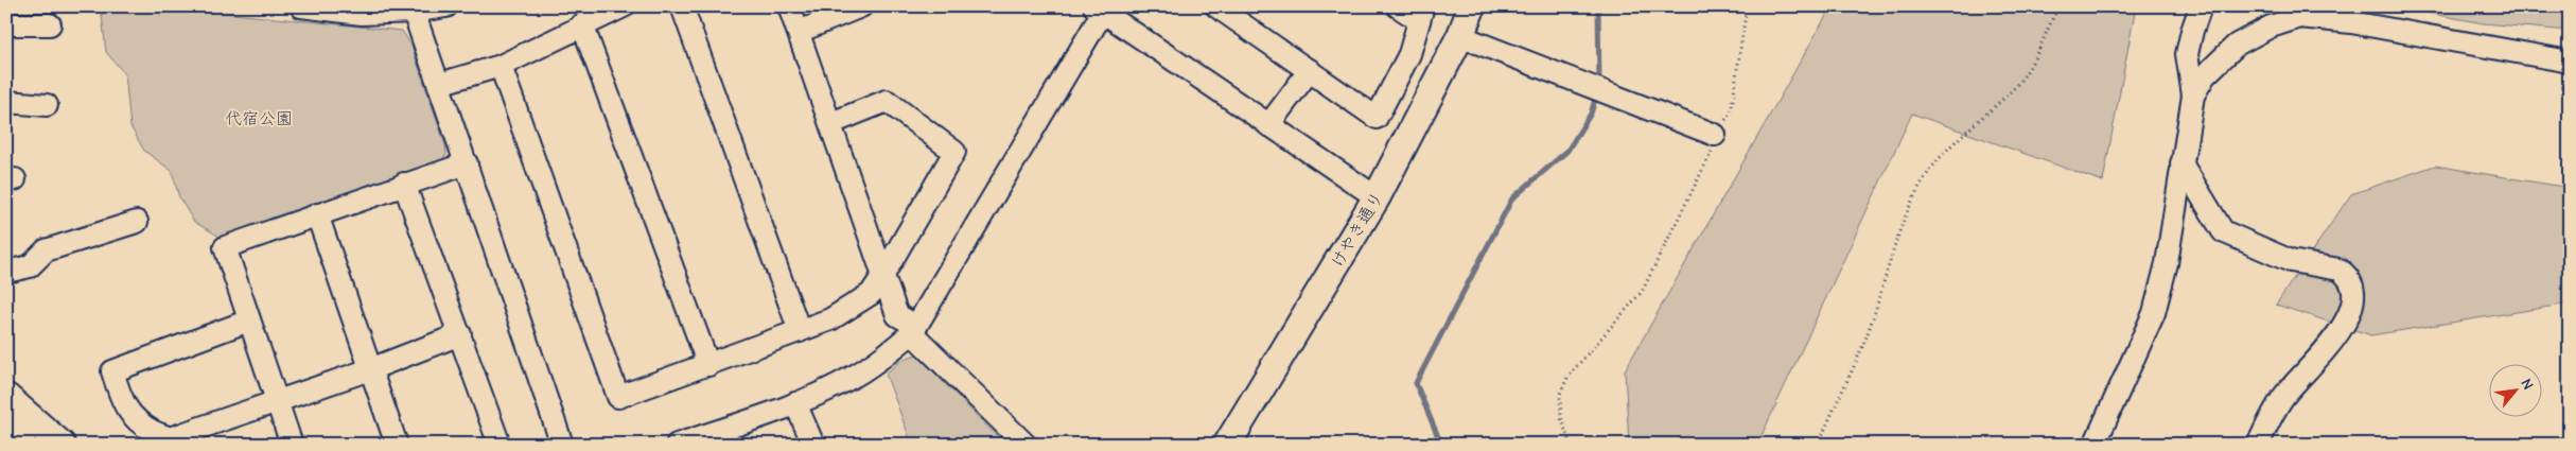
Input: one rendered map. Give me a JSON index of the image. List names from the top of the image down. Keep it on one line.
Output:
{"streets":{"street":["けやき通り"]},"parks":["代宿公園"],"north":"top right"}
